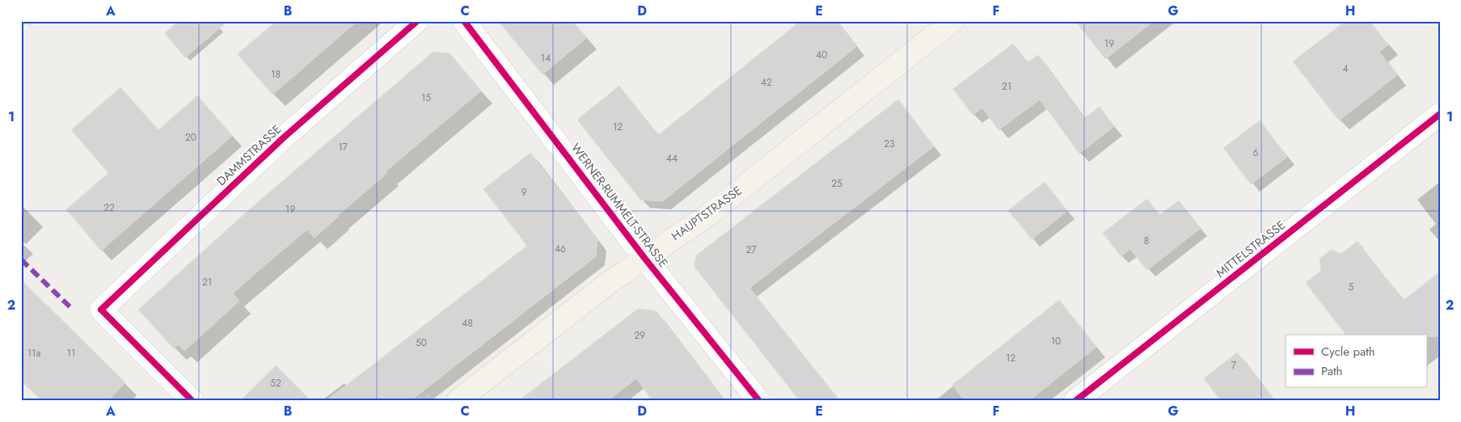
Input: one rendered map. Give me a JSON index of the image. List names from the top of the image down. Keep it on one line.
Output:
{"streets":{"main road":["HAUPTSTRASSE"],"street":["DAMMSTRASSE","WERNER-RUMMELT-STRASSE","MITTELSTRASSE"]},"crossings":[["WERNER-RUMMELT-STRASSE","HAUPTSTRASSE"]],"house_numbers":["19","40","14","4","18","42","21","15","12","20","23","17","6","44","25","9","22","19","8","46","27","21","5","48","29","10","50","11a","11","12","7","52"],"legend":["Cycle path","Path"],"grid":{"columns":["A","B","C","D","E","F","G","H"],"rows":["1","2"]}}
